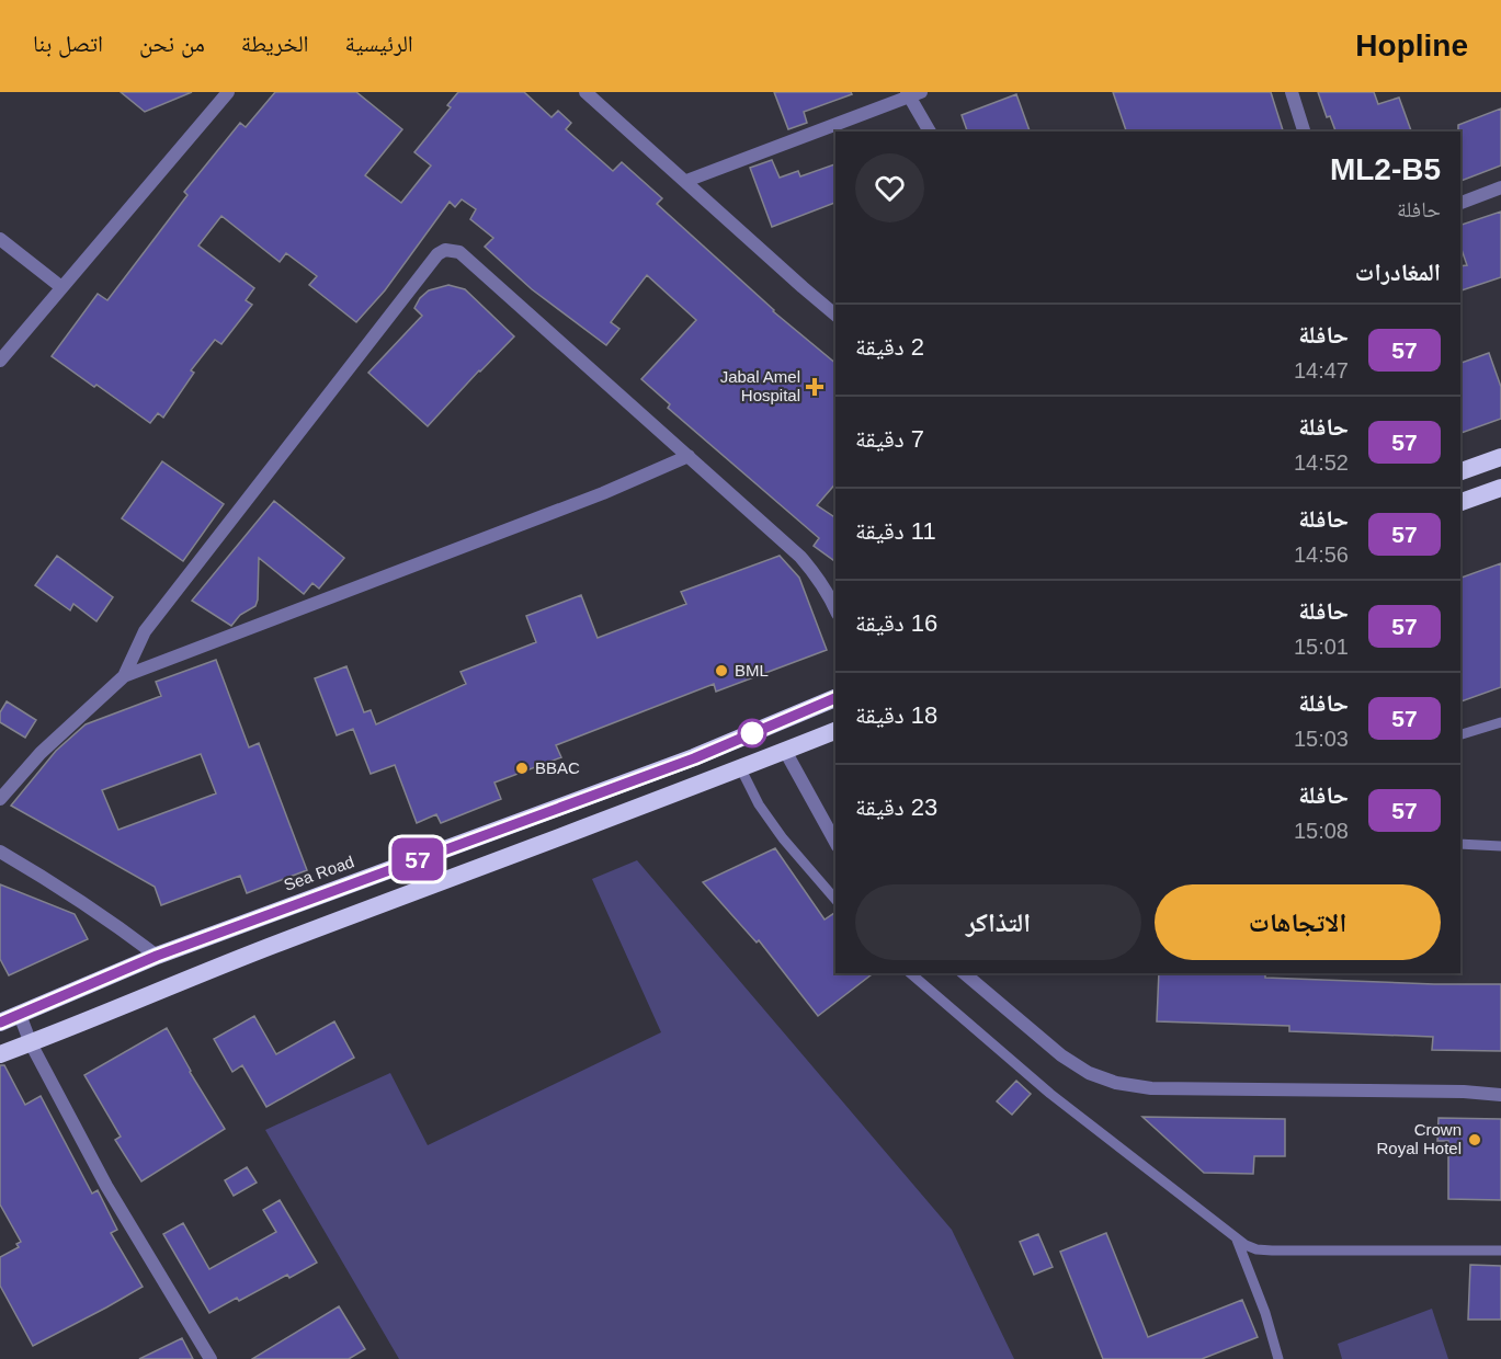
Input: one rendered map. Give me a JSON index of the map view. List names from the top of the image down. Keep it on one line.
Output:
{"streets":{"highway":["Sea Road"]},"places":{"health":["Jabal Amel Hospital"],"other":["BML","BBAC","Crown Royal Hotel"]},"lines":["bus line 57"],"page":{"header":"Hopline","nav":["الرئيسية","الخريطة","من نحن","اتصل بنا"],"on_map":"57","heading":[["ML2-B5","حافلة"],"المغادرات"],"list":[{"mark":"57","name":"حافلة","note":"14:47","value":"2 دقيقة"},{"mark":"57","name":"حافلة","note":"14:52","value":"7 دقيقة"},{"mark":"57","name":"حافلة","note":"14:56","value":"11 دقيقة"},{"mark":"57","name":"حافلة","note":"15:01","value":"16 دقيقة"},{"mark":"57","name":"حافلة","note":"15:03","value":"18 دقيقة"},{"mark":"57","name":"حافلة","note":"15:08","value":"23 دقيقة"}],"buttons":["الاتجاهات","التذاكر"]}}
